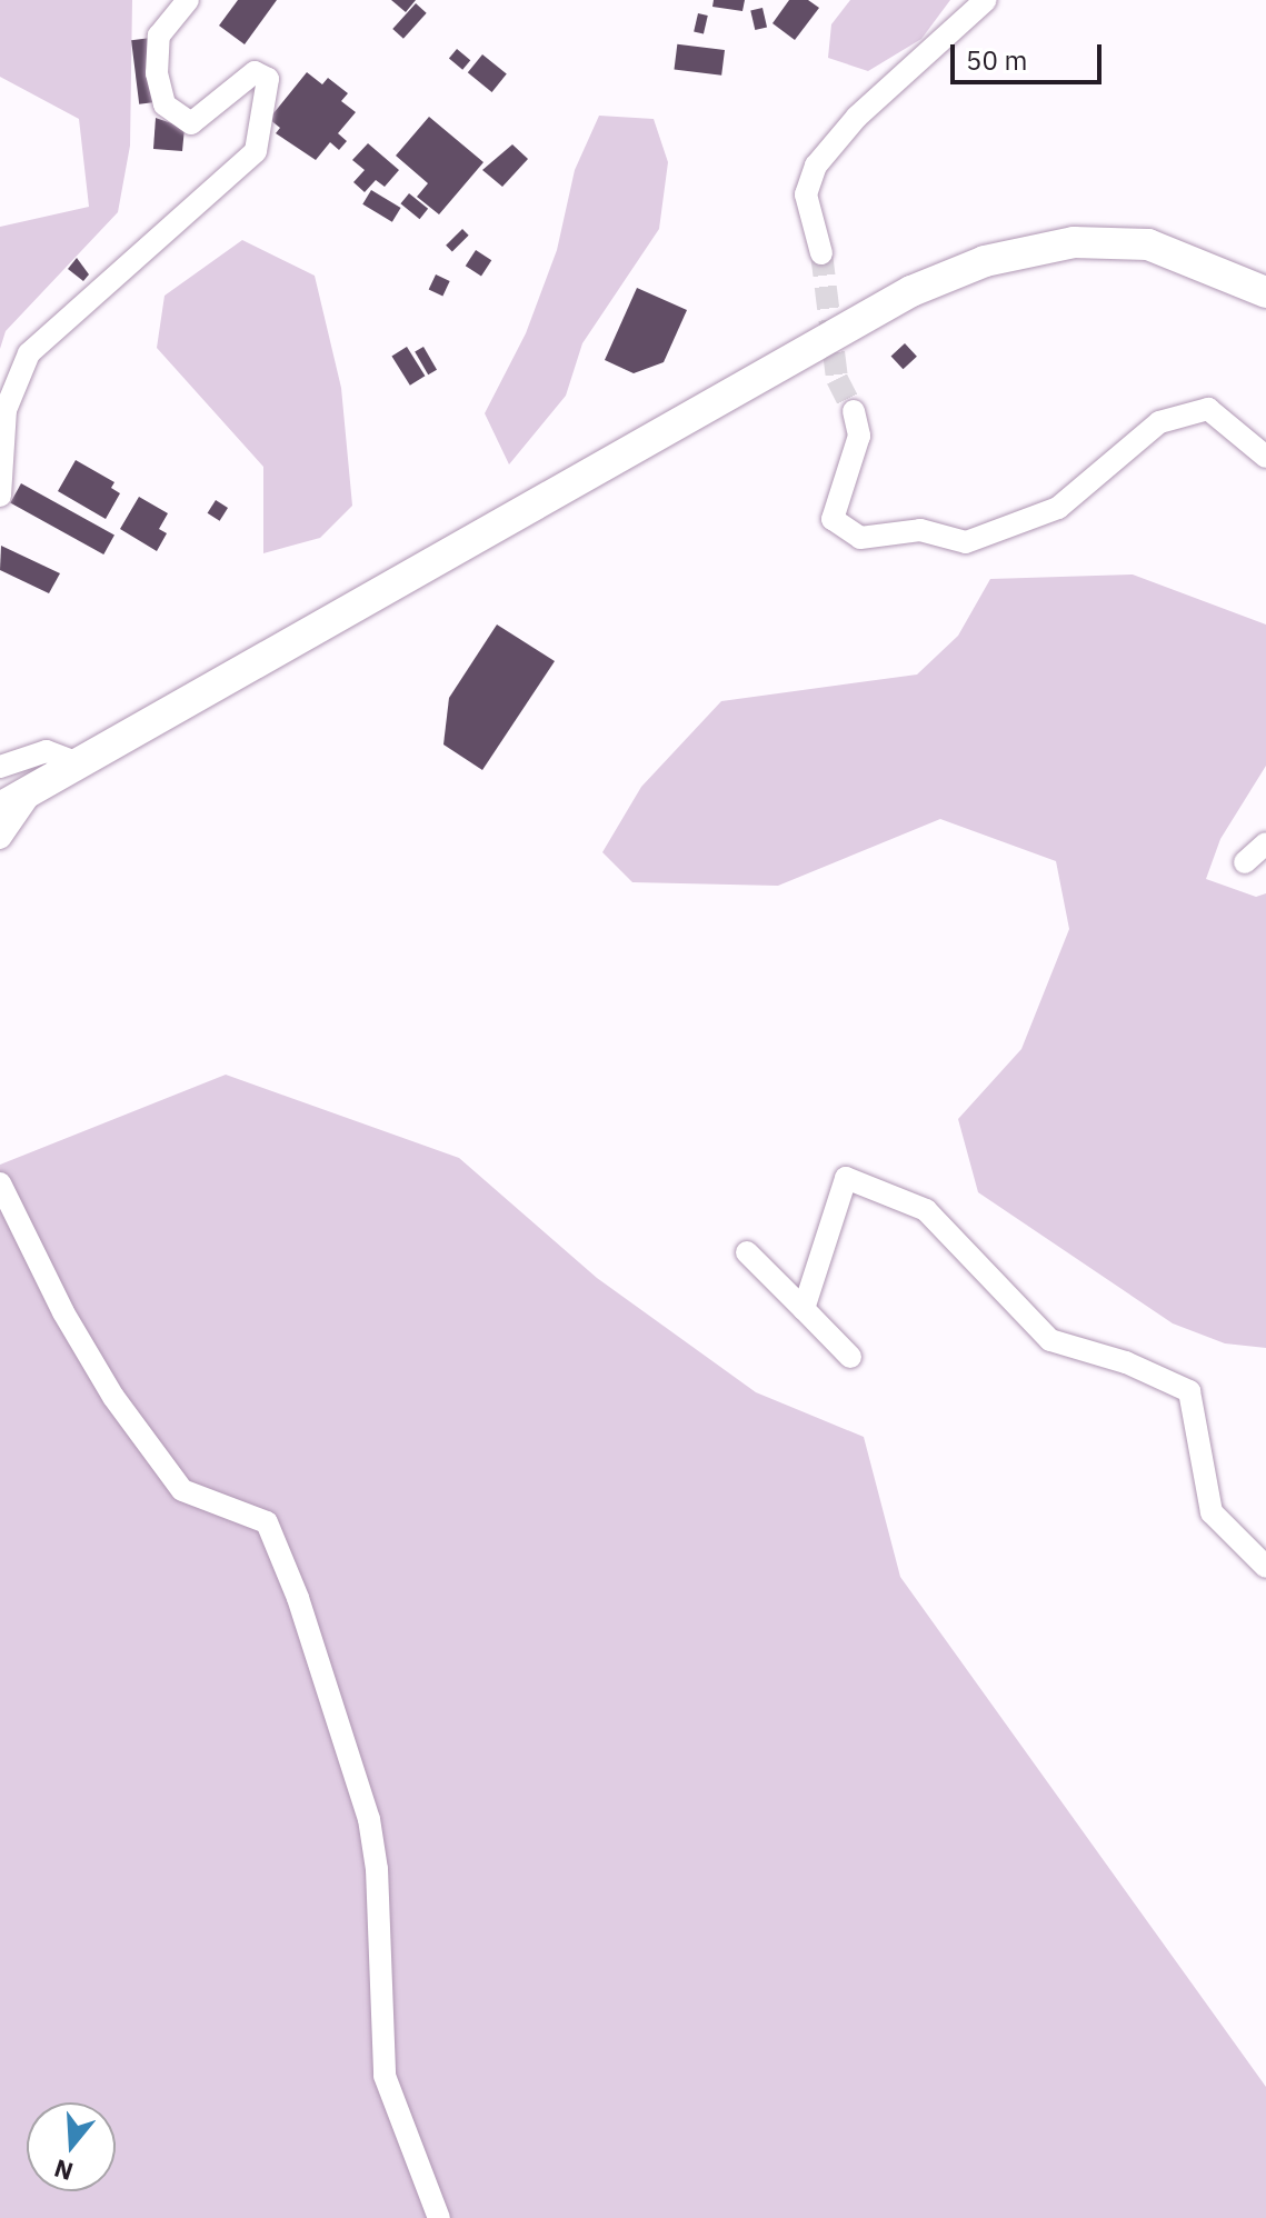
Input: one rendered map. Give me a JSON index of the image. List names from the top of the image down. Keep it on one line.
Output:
{"scale_bar":"50 m","north":"bottom"}
